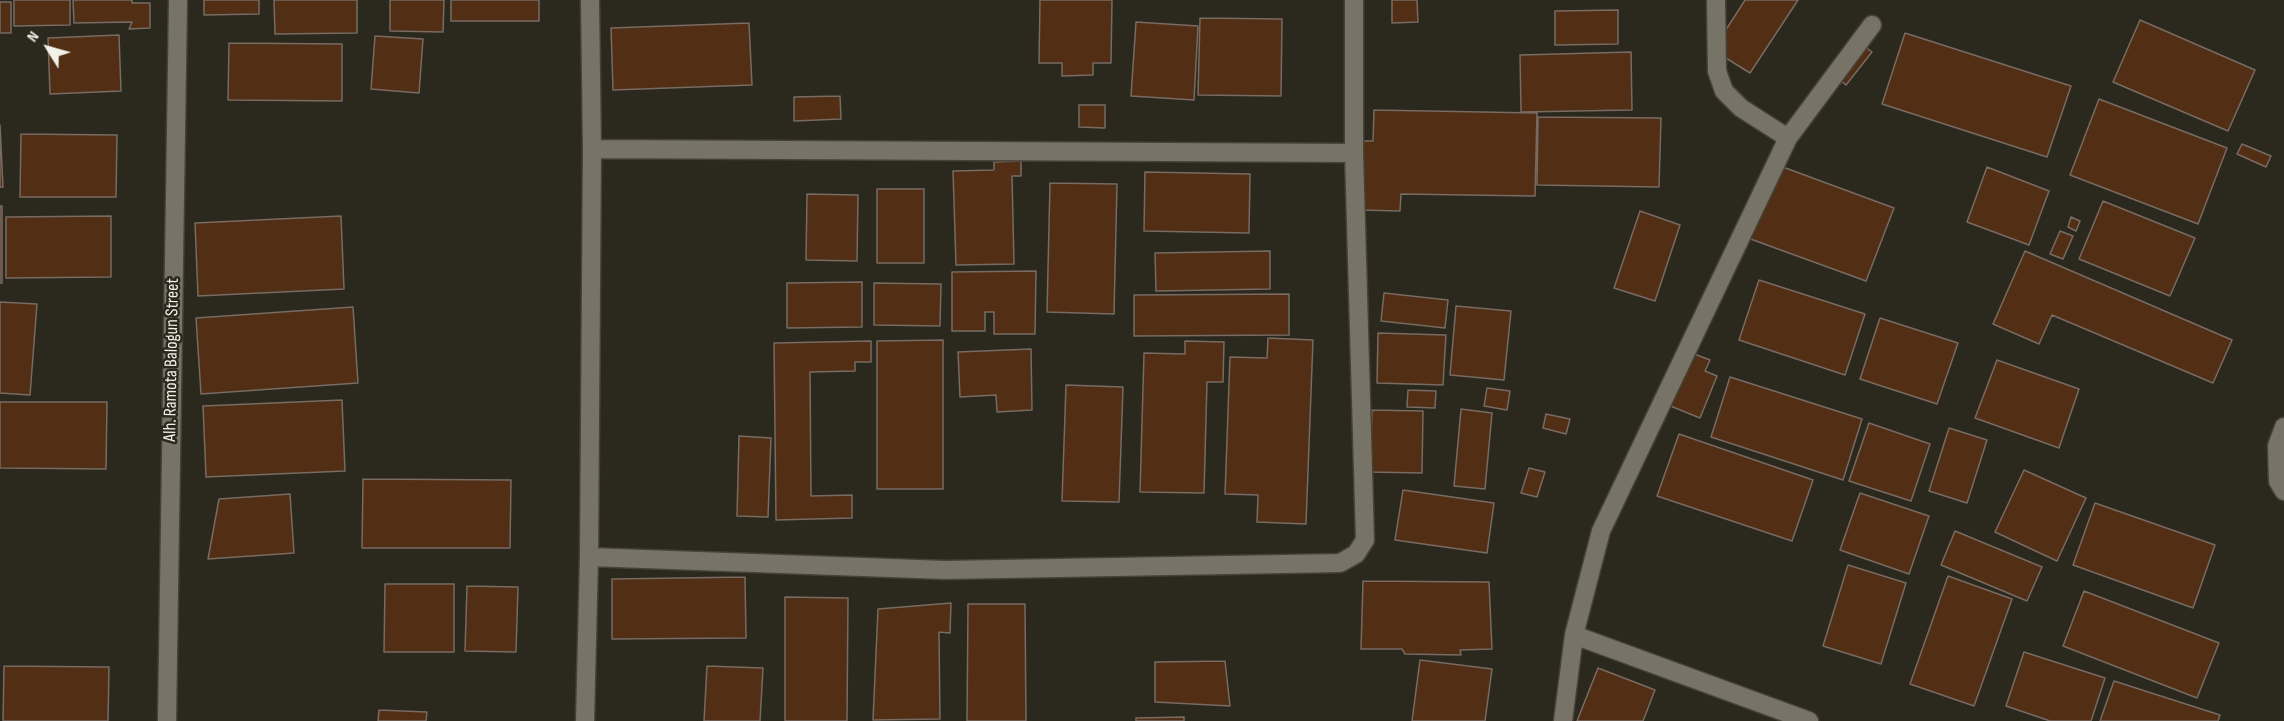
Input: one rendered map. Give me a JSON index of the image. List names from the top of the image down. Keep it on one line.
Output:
{"streets":{"street":["Alh. Ramota Balogun Street"]},"north":"top left"}
